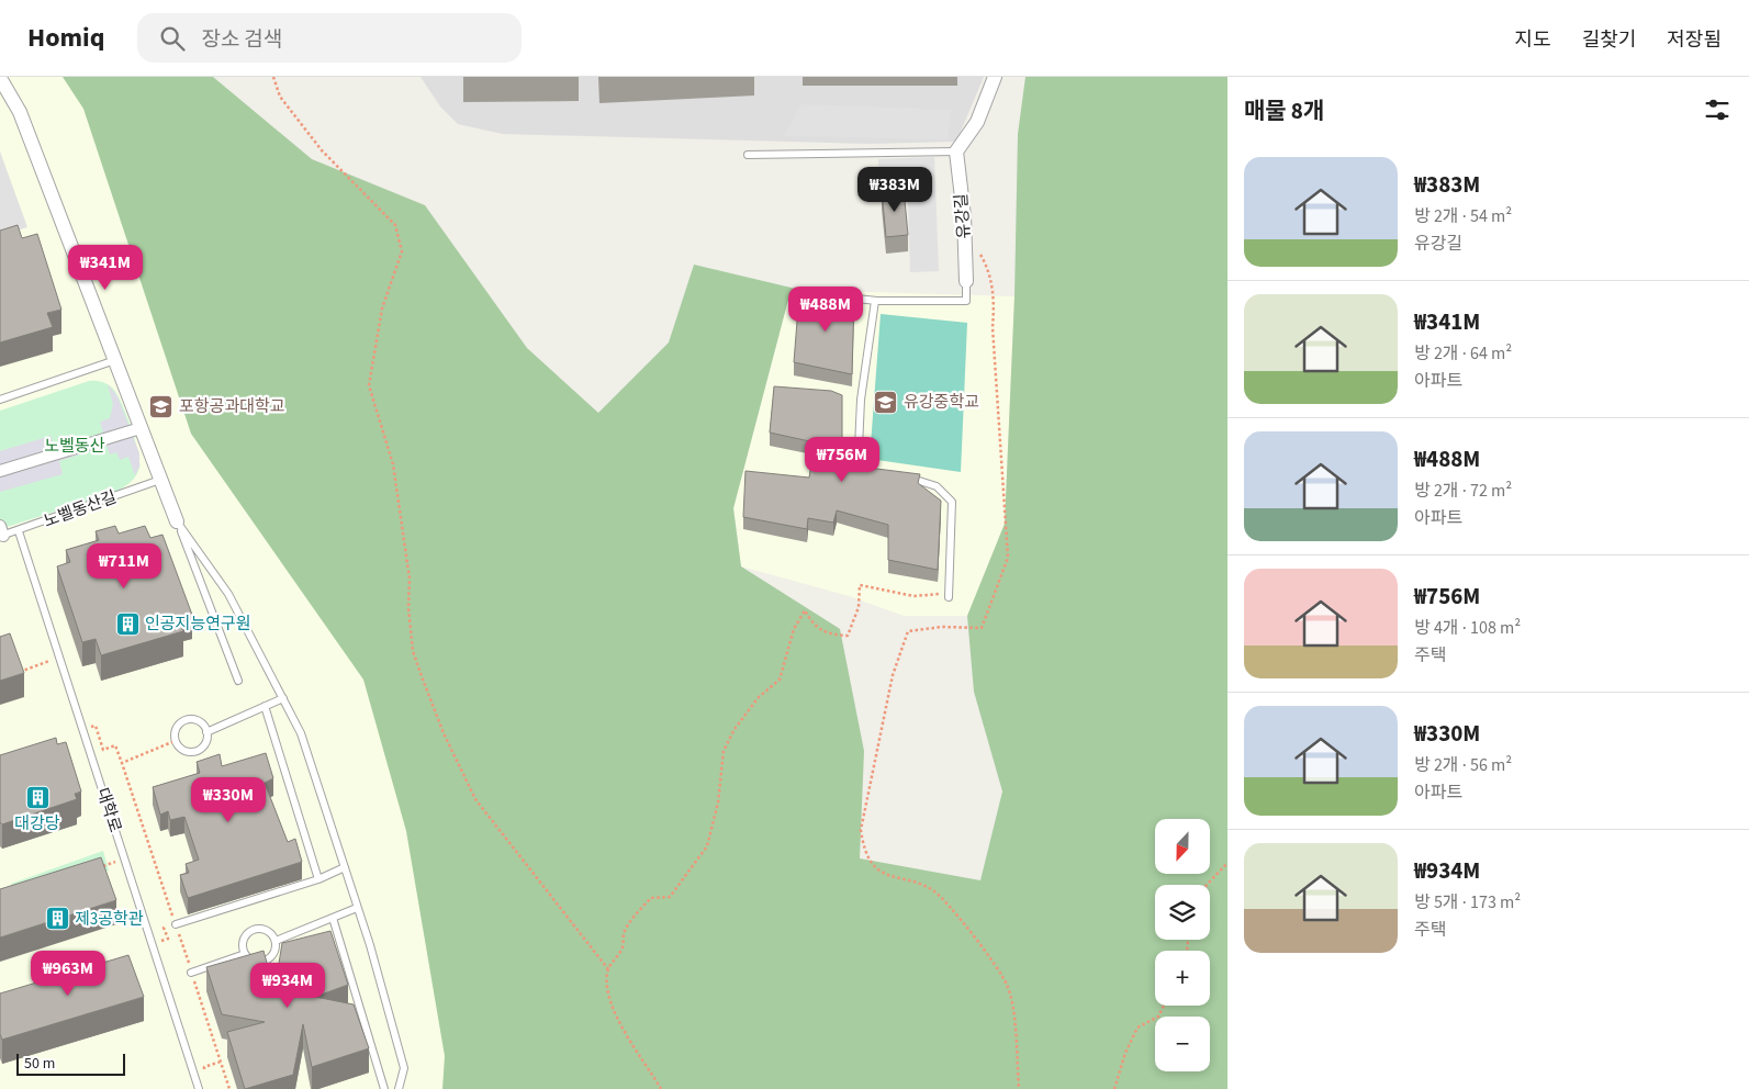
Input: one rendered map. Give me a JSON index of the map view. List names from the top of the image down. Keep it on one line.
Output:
{"streets":{"street":["유강길"],"lane":["노벨동산길","대학로"]},"crossings":[["노벨동산길","대학로"]],"parks":["노벨동산"],"places":{"school or university":["유강중학교","포항공과대학교"],"building":["인공지능연구원","대강당","제3공학관"]},"scale_bar":"50 m","north":"bottom","page":{"header":"Homiq","search":"장소 검색","nav":["지도","길찾기","저장됨"],"heading":"매물 8개","list":[{"name":"₩383M","note":"방 2개 · 54 m² · 유강길"},{"name":"₩341M","note":"방 2개 · 64 m² · 아파트"},{"name":"₩488M","note":"방 2개 · 72 m² · 아파트"},{"name":"₩756M","note":"방 4개 · 108 m² · 주택"},{"name":"₩330M","note":"방 2개 · 56 m² · 아파트"},{"name":"₩934M","note":"방 5개 · 173 m² · 주택"}],"price":["₩383M","₩341M","₩488M","₩756M","₩711M","₩330M","₩963M","₩934M"],"map_buttons":["+","−"],"scale":"50 m"}}
